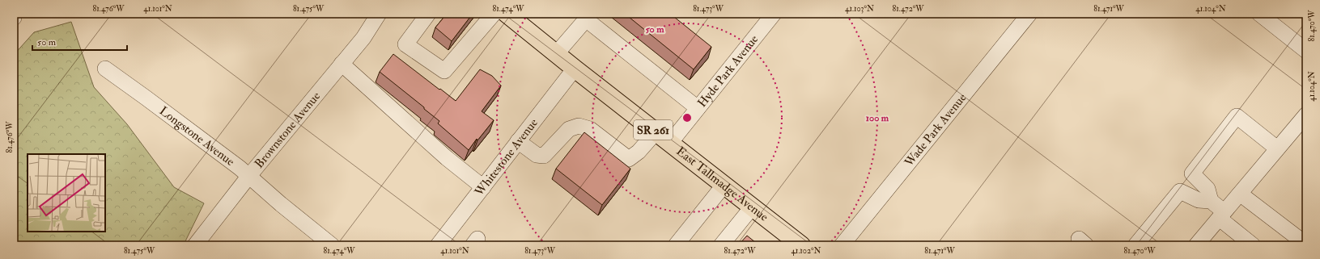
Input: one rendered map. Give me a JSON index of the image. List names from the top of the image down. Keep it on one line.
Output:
{"streets":{"main road":["SR 261","East Tallmadge Avenue"],"street":["Hyde Park Avenue","Brownstone Avenue","Wade Park Avenue","Longstone Avenue","Whitestone Avenue"]},"crossings":[["Hyde Park Avenue","East Tallmadge Avenue"],["Brownstone Avenue","Longstone Avenue"],["Whitestone Avenue","East Tallmadge Avenue"]],"scale_bar":"50 m","coordinates":["81.476°W","41.101°N","81.475°W","81.474°W","81.473°W","41.103°N","81.472°W","81.471°W","41.104°N","81.470°W","41.102°N"],"rings":["50 m","100 m"]}
